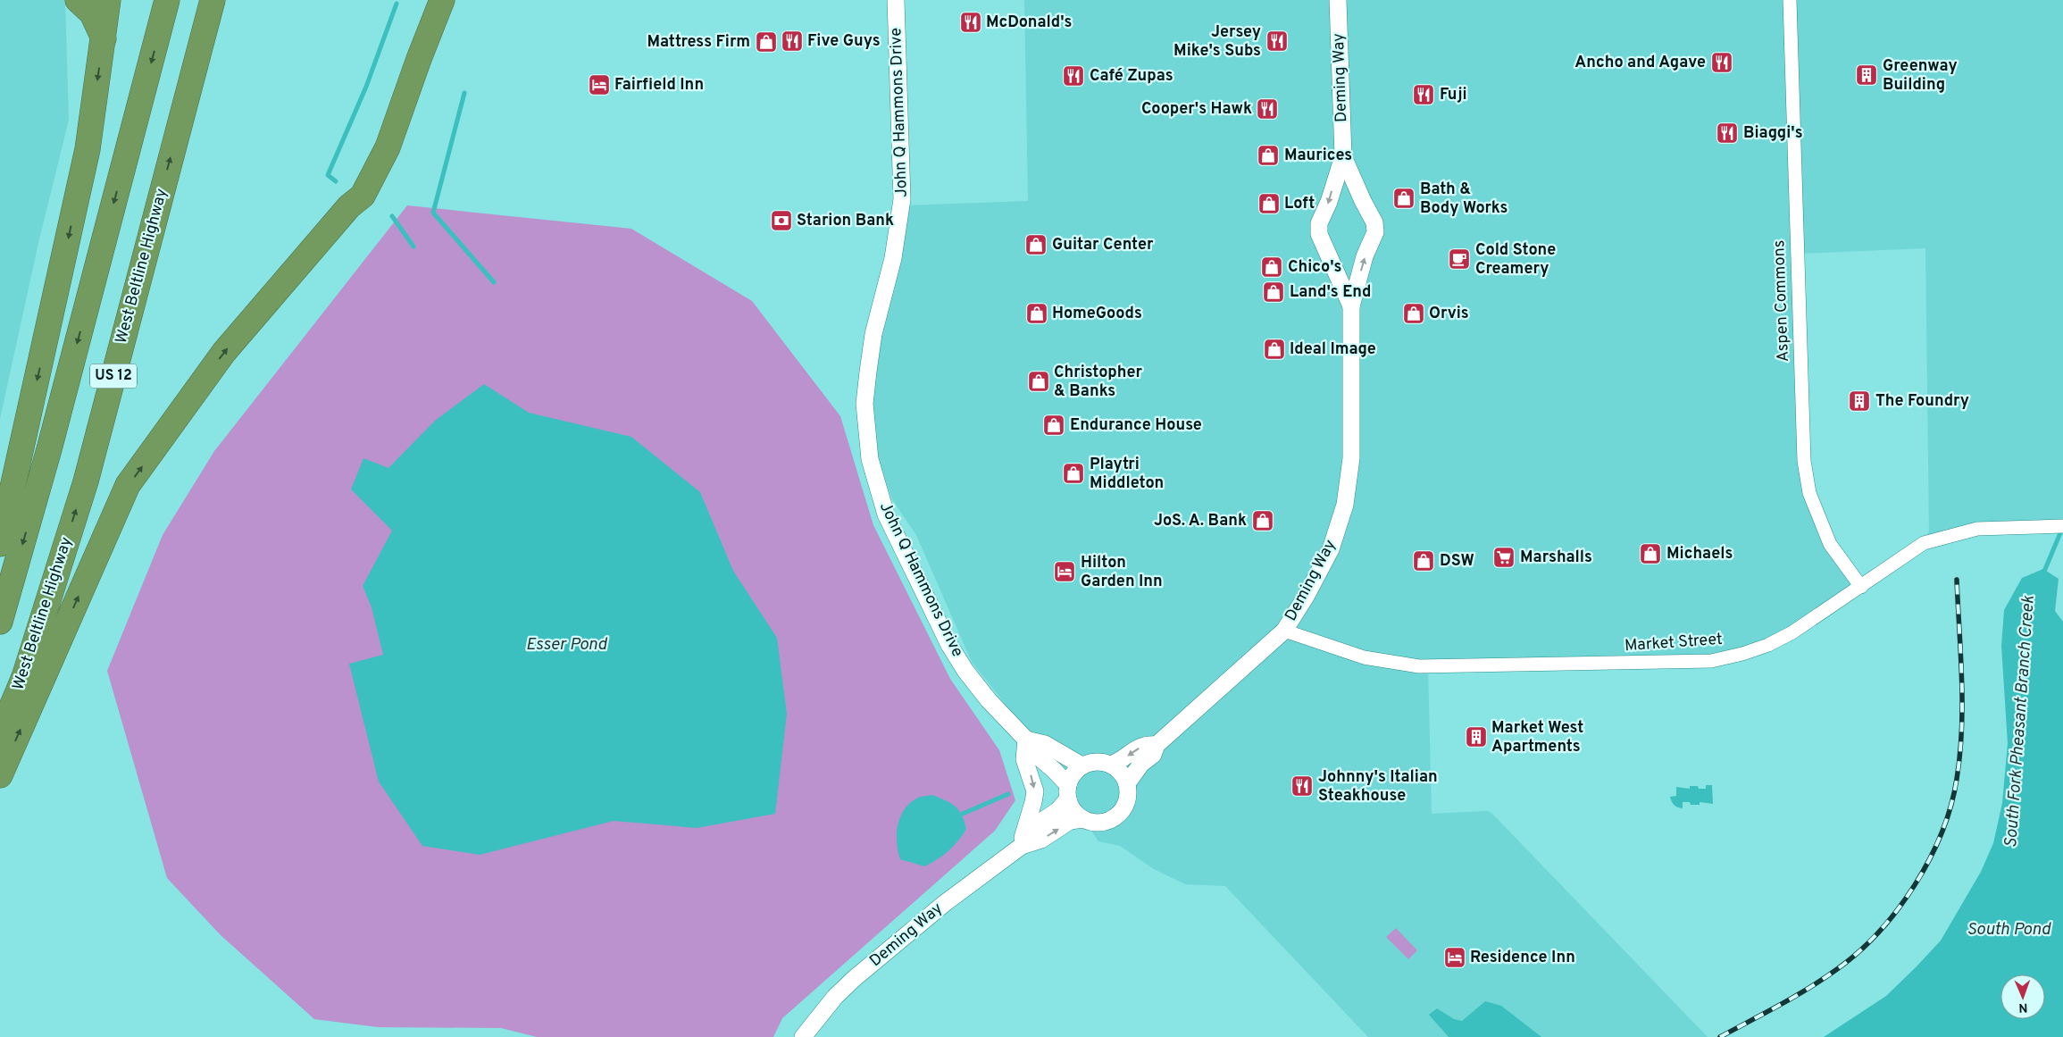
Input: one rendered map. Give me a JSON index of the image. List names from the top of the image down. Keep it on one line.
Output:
{"streets":{"highway":["West Beltline Highway","US 12"],"street":["Deming Way","John Q Hammons Drive","Aspen Commons","Market Street"]},"crossings":[["Deming Way","John Q Hammons Drive"],["Deming Way","Market Street"],["Aspen Commons","Market Street"]],"water":["Esser Pond","South Fork Pheasant Branch Creek","South Pond"],"places":{"restaurant":["McDonald's","Five Guys","Jersey Mike's Subs","Ancho and Agave","Café Zupas","Fuji","Cooper's Hawk","Biaggi's","Johnny's Italian Steakhouse"],"shop":["Mattress Firm","Maurices","Bath & Body Works","Loft","Guitar Center","Chico's","Land's End","HomeGoods","Orvis","Ideal Image","Christopher & Banks","Endurance House","Playtri Middleton","JoS. A. Bank","Michaels","DSW"],"building":["Greenway Building","The Foundry","Market West Apartments"],"hotel":["Fairfield Inn","Hilton Garden Inn","Residence Inn"],"bank":["Starion Bank"],"cafe":["Cold Stone Creamery"],"supermarket":["Marshalls"]},"north":"bottom"}
